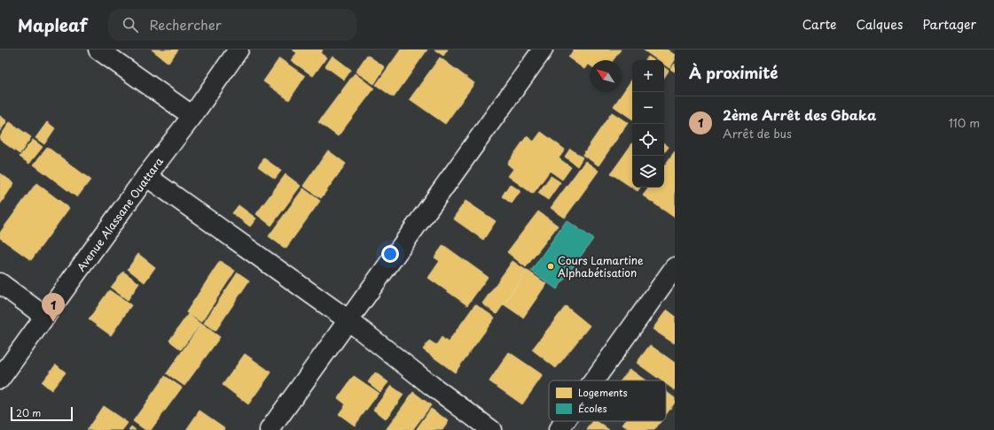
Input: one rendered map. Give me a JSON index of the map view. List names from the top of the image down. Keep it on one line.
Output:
{"streets":{"street":["Avenue Alassane Ouattara"]},"places":["Cours Lamartine Alphabétisation"],"legend":["Logements","Écoles"],"scale_bar":"20 m","north":"top left","page":{"header":"Mapleaf","search":"Rechercher","nav":["Carte","Calques","Partager"],"heading":"À proximité","map_buttons":["+","−"],"list":[{"mark":"1","name":"2ème Arrêt des Gbaka","note":"Arrêt de bus","value":"110 m"}],"pins":"1","scale":"20 m"}}
